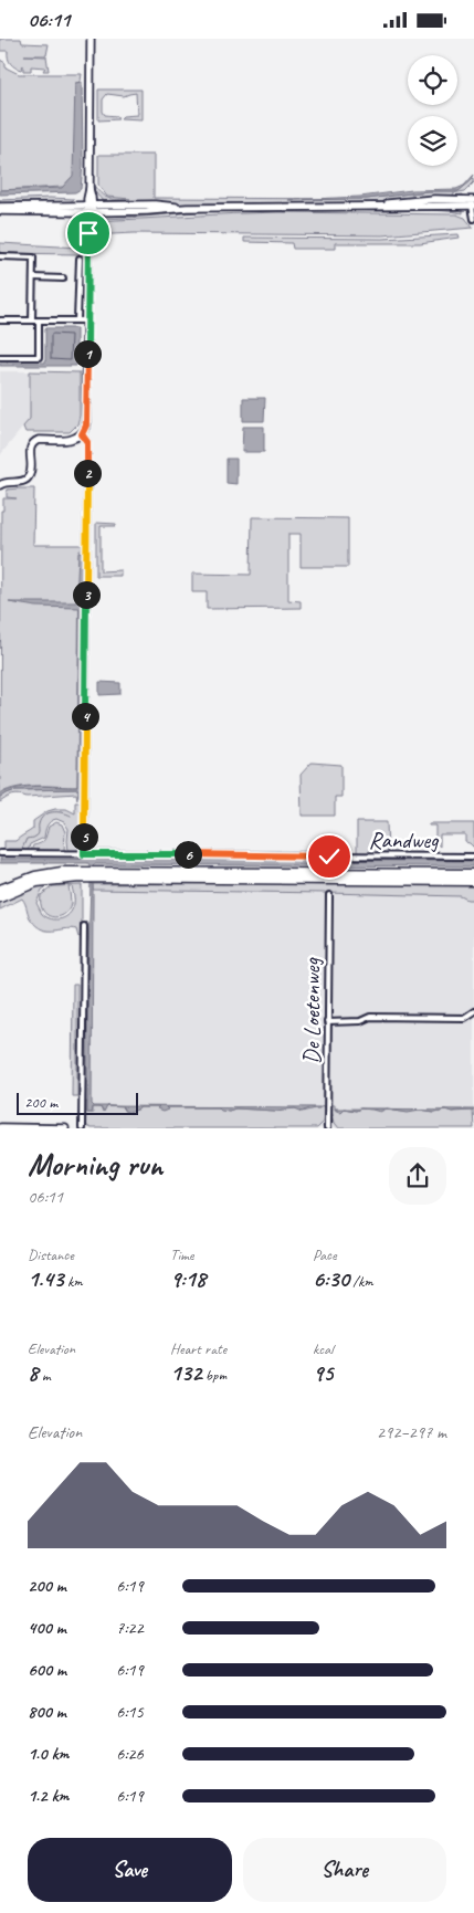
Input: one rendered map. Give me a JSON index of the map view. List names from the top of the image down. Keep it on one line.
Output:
{"streets":{"street":["Randweg","De Loetenweg"]},"scale_bar":"200 m","page":{"status":"06:11","pins":["1","2","3","4","5","6"],"scale":"200 m","heading":["Morning run","06:11"],"stats":[["Distance","1.43 km"],["Time","9:18"],["Pace","6:30 /km"],["Elevation","8 m"],["Heart rate","132 bpm"],["kcal","95"]],"chart":["Elevation","292–297 m"],"list":[{"name":"200 m","note":"6:19"},{"name":"400 m","note":"7:22"},{"name":"600 m","note":"6:19"},{"name":"800 m","note":"6:15"},{"name":"1.0 km","note":"6:26"},{"name":"1.2 km","note":"6:19"}],"buttons":["Save","Share"]}}
